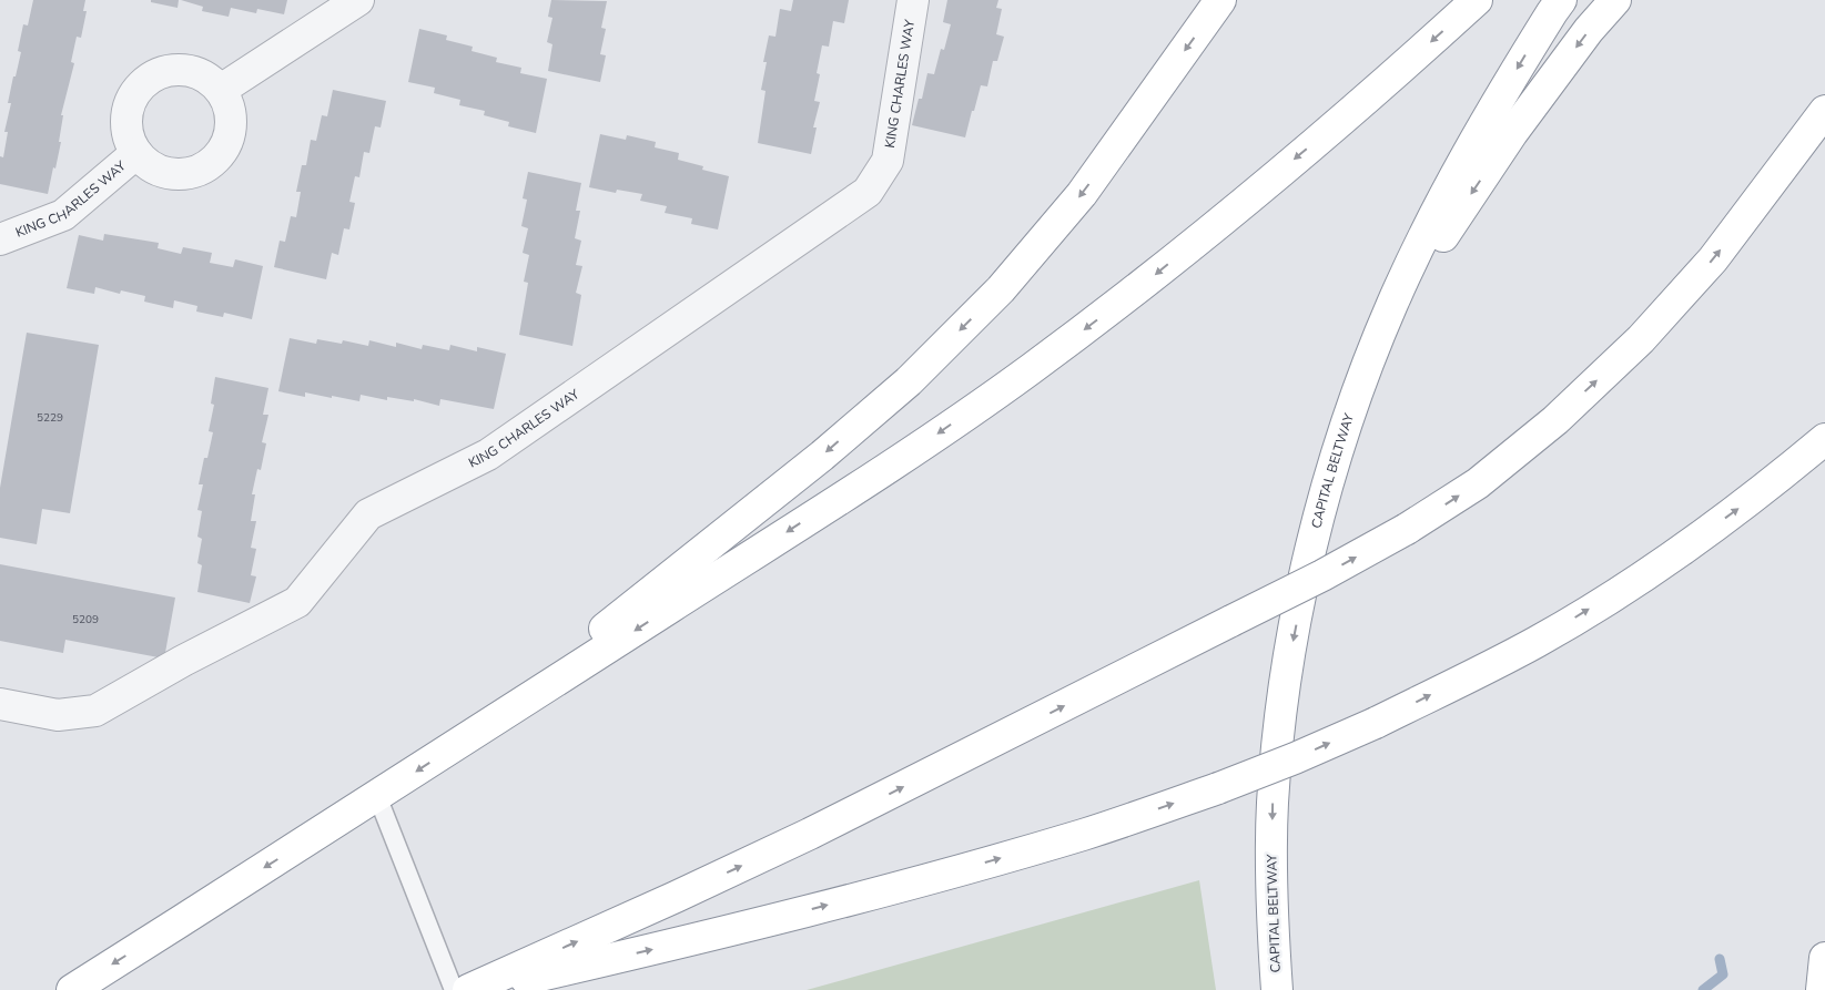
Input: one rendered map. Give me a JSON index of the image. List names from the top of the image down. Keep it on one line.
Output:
{"streets":{"highway":["CAPITAL BELTWAY"],"street":["KING CHARLES WAY"]},"house_numbers":["5229","5209"]}
